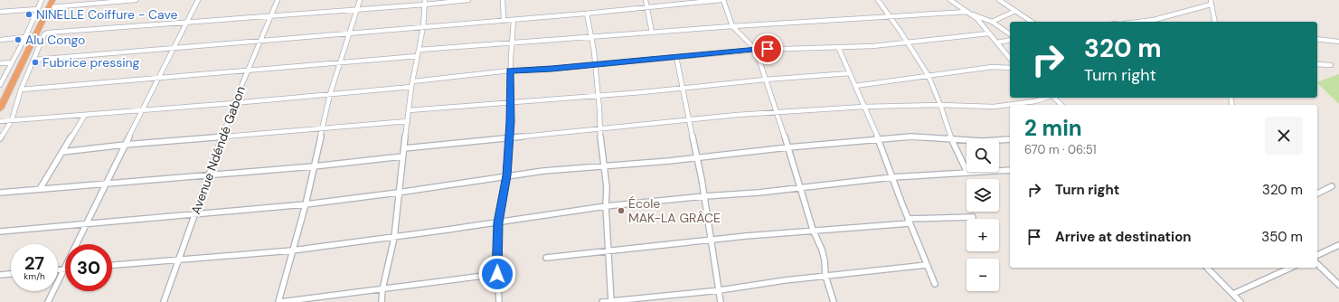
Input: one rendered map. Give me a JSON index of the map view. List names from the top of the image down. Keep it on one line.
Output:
{"streets":{"street":["Avenue Ndéndé Gabon"]},"places":["NINELLE Coiffure - Cave","Alu Congo","Fubrice pressing","École MAK-LA GRÂCE"],"page":{"turn":["320 m","Turn right"],"heading":["2 min","670 m · 06:51"],"map_buttons":["+","−"],"list":[{"name":"Turn right","value":"320 m"},{"name":"Arrive at destination","value":"350 m"}],"speed":"27 km/h","limit":"30"}}
